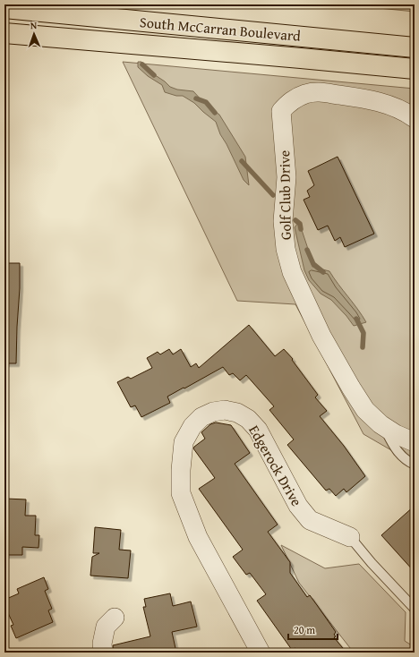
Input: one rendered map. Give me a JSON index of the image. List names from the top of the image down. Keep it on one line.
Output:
{"streets":{"main road":["South McCarran Boulevard"],"street":["Golf Club Drive","Edgerock Drive"]},"scale_bar":"20 m","north":"top"}
